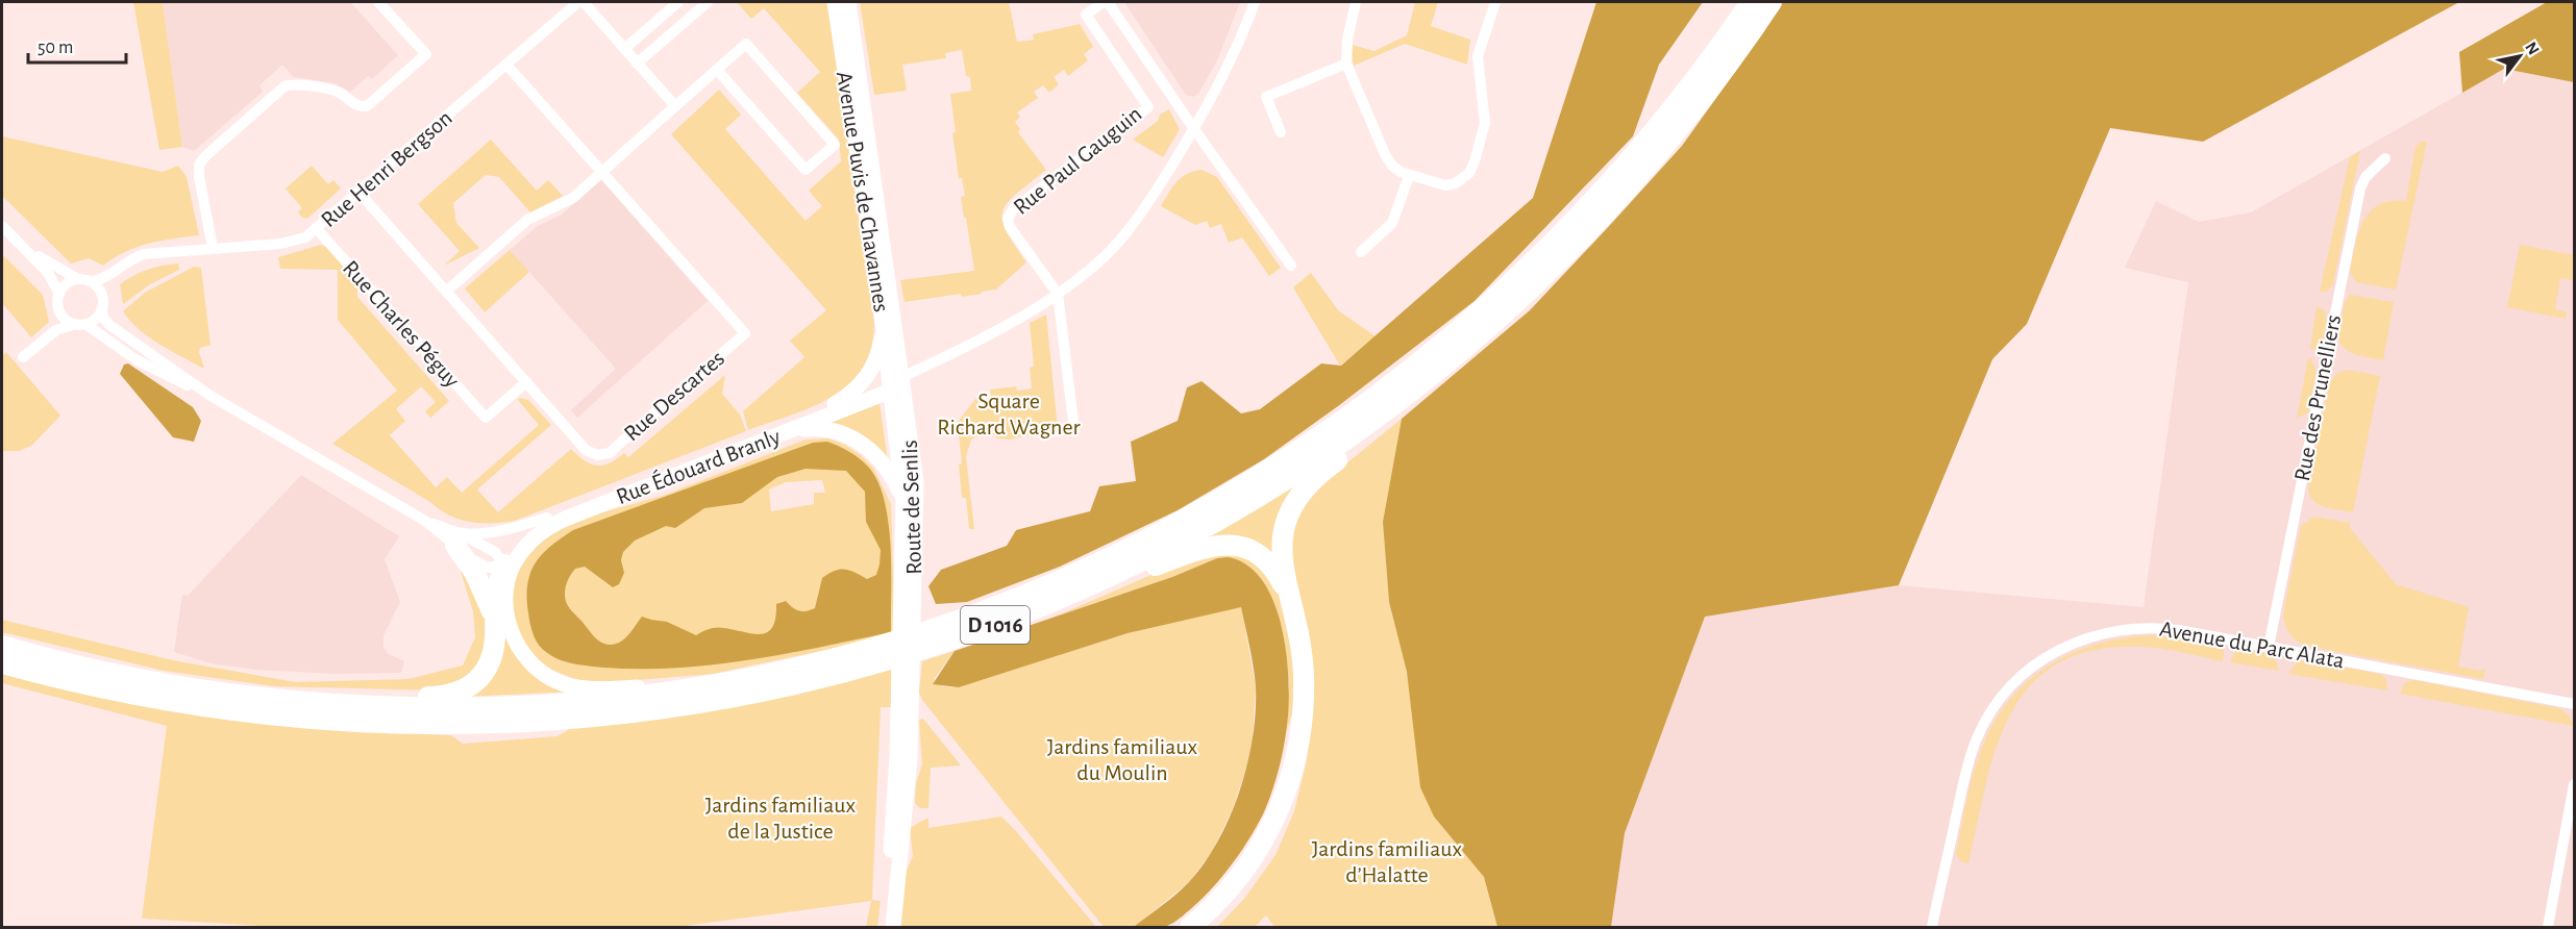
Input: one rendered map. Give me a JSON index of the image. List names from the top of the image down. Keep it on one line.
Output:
{"streets":{"highway":["D 1016"],"main road":["Avenue Puvis de Chavannes","Rue Édouard Branly","Route de Senlis"],"street":["Rue Paul Gauguin","Rue Henri Bergson","Rue Charles Péguy","Rue Descartes","Rue des Prunelliers","Avenue du Parc Alata"]},"crossings":[["Rue Henri Bergson","Rue Charles Péguy"],["Rue Henri Bergson","Rue Descartes"],["Avenue Puvis de Chavannes","Rue Édouard Branly"],["Avenue Puvis de Chavannes","Route de Senlis"],["Rue Charles Péguy","Rue Descartes"],["Rue des Prunelliers","Avenue du Parc Alata"],["Rue Édouard Branly","Route de Senlis"]],"parks":["Square Richard Wagner","Jardins familiaux du Moulin","Jardins familiaux de la Justice","Jardins familiaux d’Halatte"],"scale_bar":"50 m","north":"top right"}
